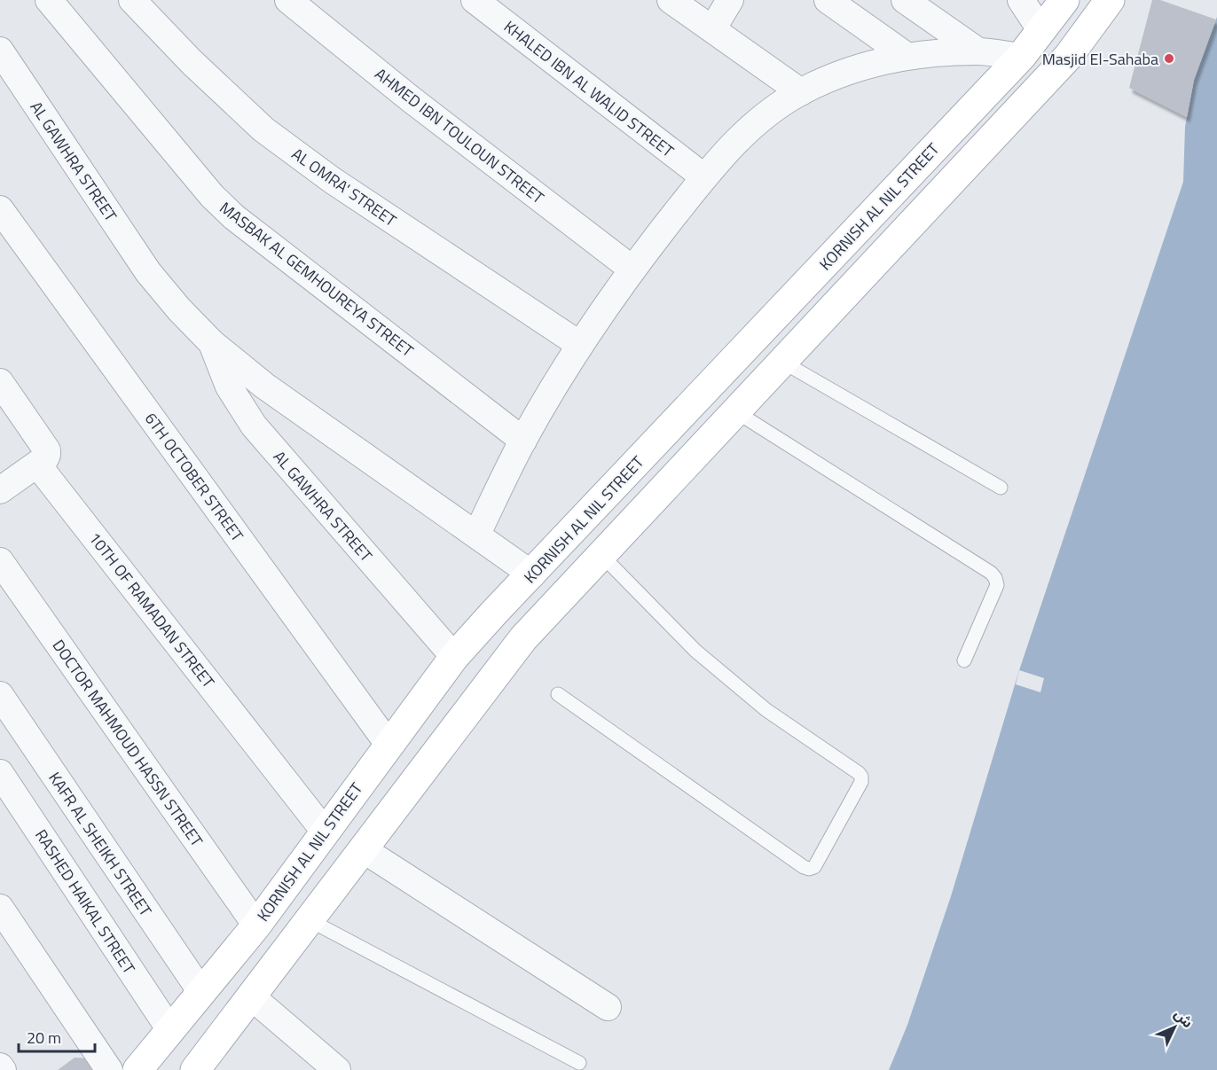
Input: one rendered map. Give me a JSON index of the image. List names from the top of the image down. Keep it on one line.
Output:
{"streets":{"main road":["KORNISH AL NIL STREET"],"street":["KHALED IBN AL WALID STREET","AHMED IBN TOULOUN STREET","AL GAWHRA STREET","AL OMRA' STREET","MASBAK AL GEMHOUREYA STREET","6TH OCTOBER STREET","10TH OF RAMADAN STREET","DOCTOR MAHMOUD HASSN STREET","KAFR AL SHEIKH STREET","RASHED HAIKAL STREET"]},"crossings":[["AL GAWHRA STREET","KORNISH AL NIL STREET"],["KORNISH AL NIL STREET","6TH OCTOBER STREET"],["KORNISH AL NIL STREET","10TH OF RAMADAN STREET"],["KORNISH AL NIL STREET","DOCTOR MAHMOUD HASSN STREET"],["KORNISH AL NIL STREET","KAFR AL SHEIKH STREET"],["KORNISH AL NIL STREET","RASHED HAIKAL STREET"]],"places":["Masjid El-Sahaba"],"scale_bar":"20 m","north":"top right"}
